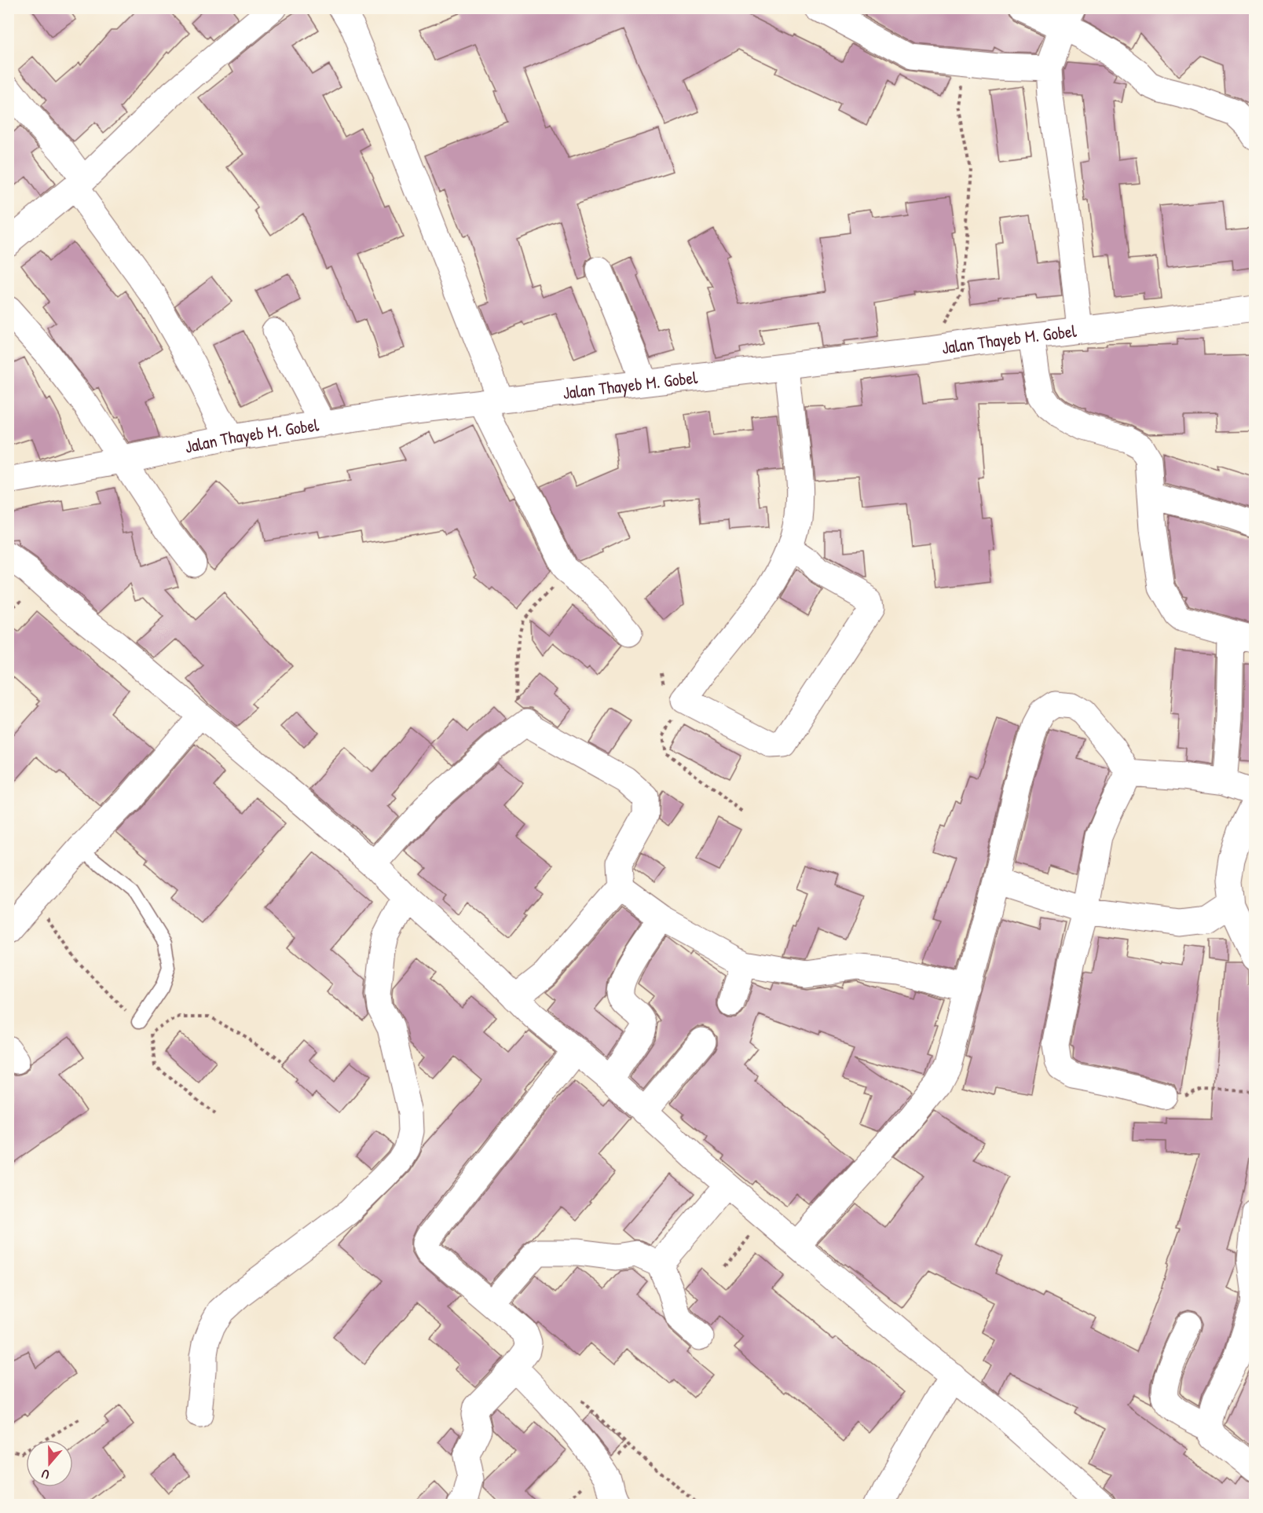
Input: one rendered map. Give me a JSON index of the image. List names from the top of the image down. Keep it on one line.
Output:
{"streets":{"street":["Jalan Thayeb M. Gobel"]},"north":"bottom"}
